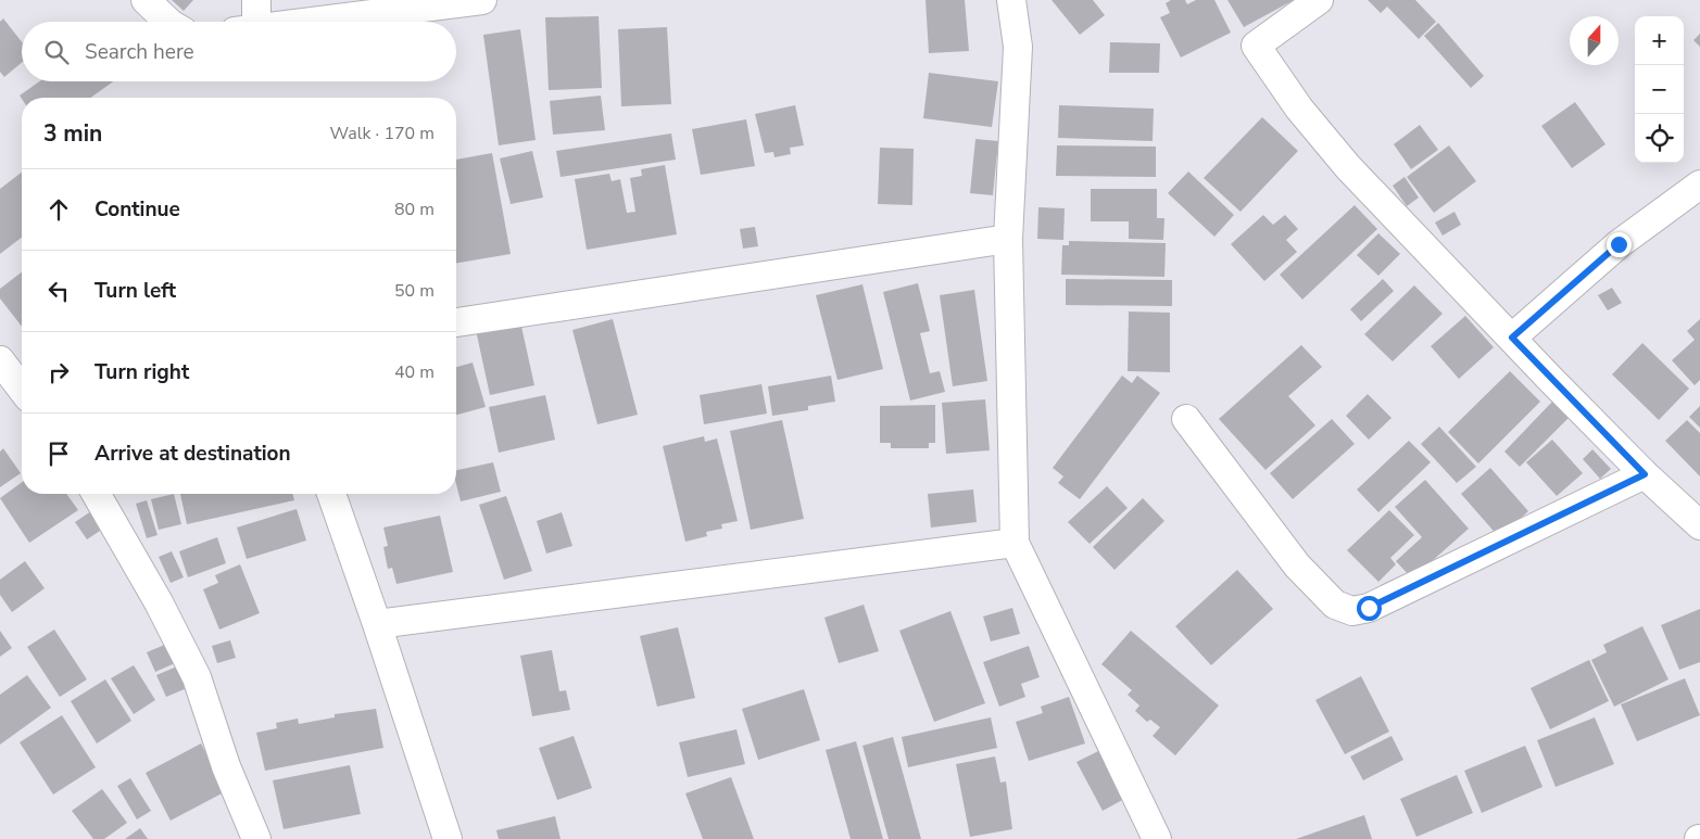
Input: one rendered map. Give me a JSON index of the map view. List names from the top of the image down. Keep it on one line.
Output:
{"north":"top","page":{"map_buttons":["+","−"],"search":"Search here","heading":["3 min","Walk · 170 m"],"list":[["Continue","80 m"],["Turn left","50 m"],["Turn right","40 m"],"Arrive at destination"]}}
